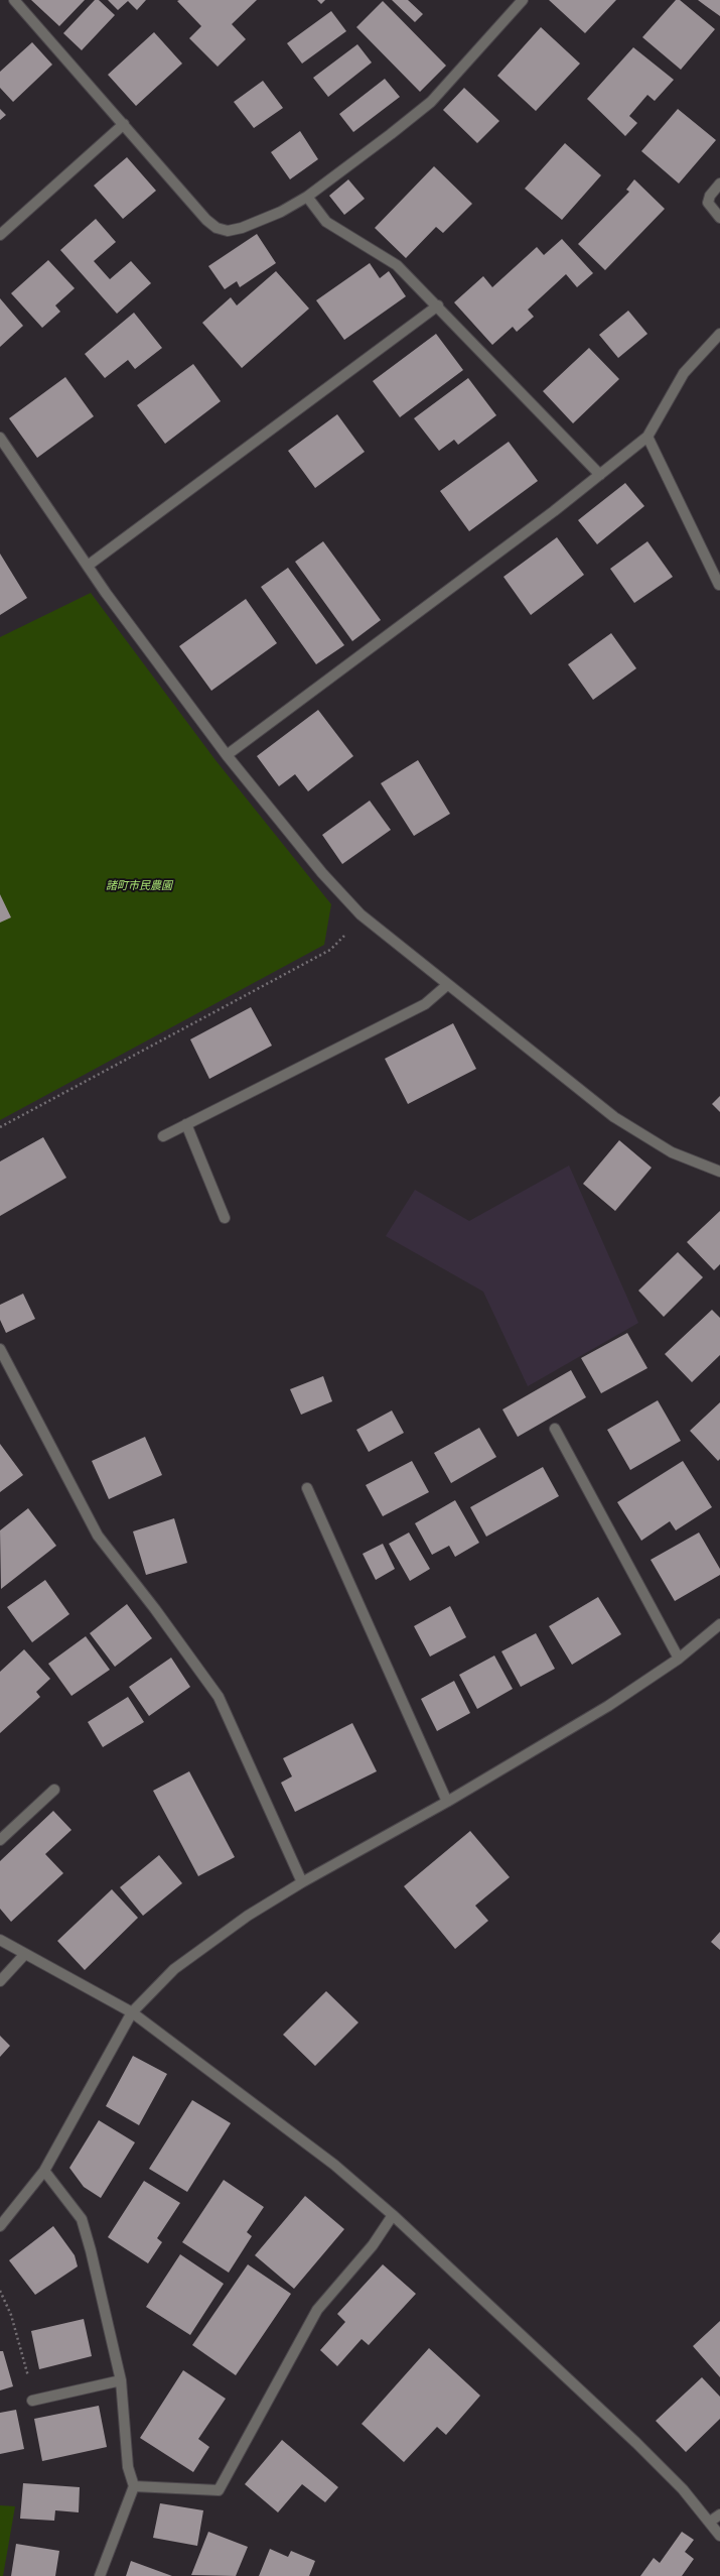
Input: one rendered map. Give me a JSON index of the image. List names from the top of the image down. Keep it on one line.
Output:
{"parks":["諸町市民農園"]}
